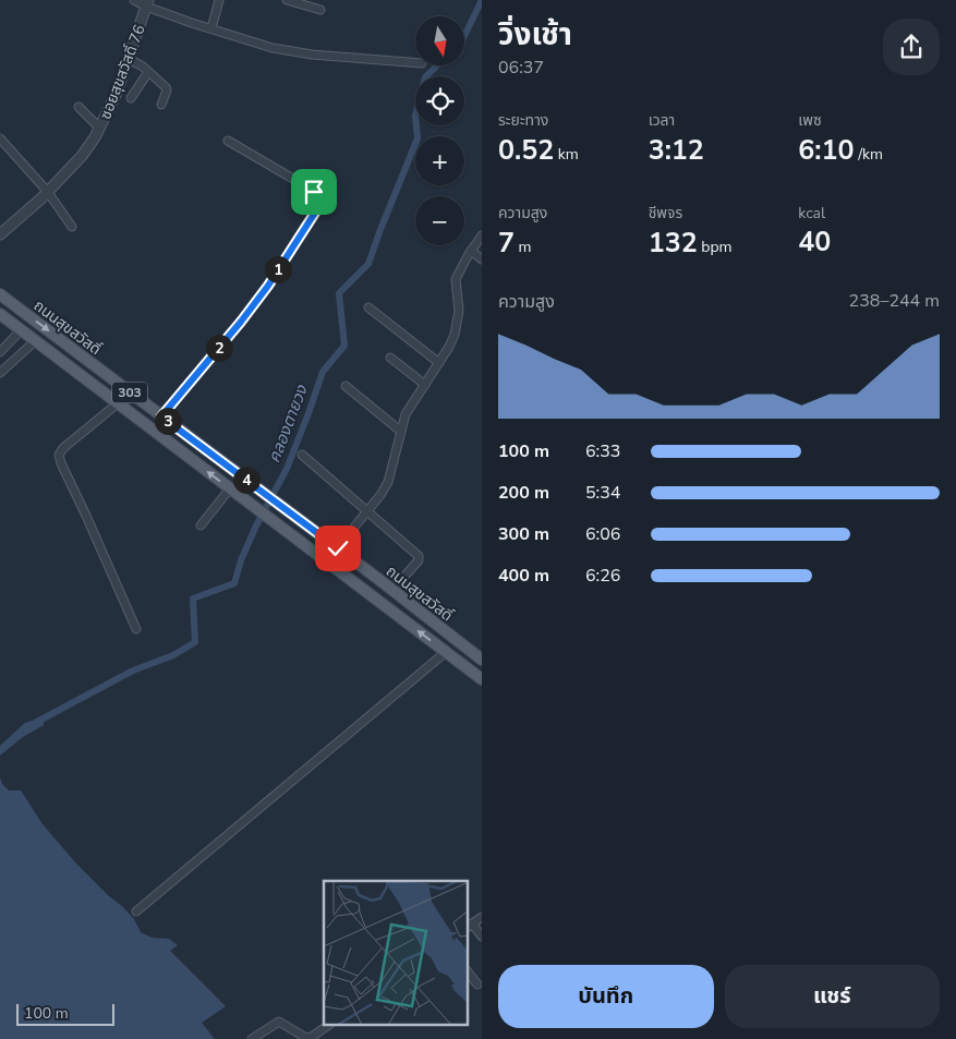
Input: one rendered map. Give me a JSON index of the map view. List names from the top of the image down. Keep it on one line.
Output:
{"streets":{"main road":["ถนนสุขสวัสดิ์","303"],"street":["ซอยสุขสวัสดิ์ 76"]},"water":["คลองตายวง"],"scale_bar":"100 m","north":"bottom","page":{"heading":["วิ่งเช้า","06:37"],"map_buttons":["+","−"],"stats":[["ระยะทาง","0.52 km"],["เวลา","3:12"],["เพซ","6:10 /km"],["ความสูง","7 m"],["ชีพจร","132 bpm"],["kcal","40"]],"pins":["1","2","3","4"],"chart":["ความสูง","238–244 m"],"list":[{"name":"100 m","note":"6:33"},{"name":"200 m","note":"5:34"},{"name":"300 m","note":"6:06"},{"name":"400 m","note":"6:26"}],"buttons":["บันทึก","แชร์"],"scale":"100 m"}}
